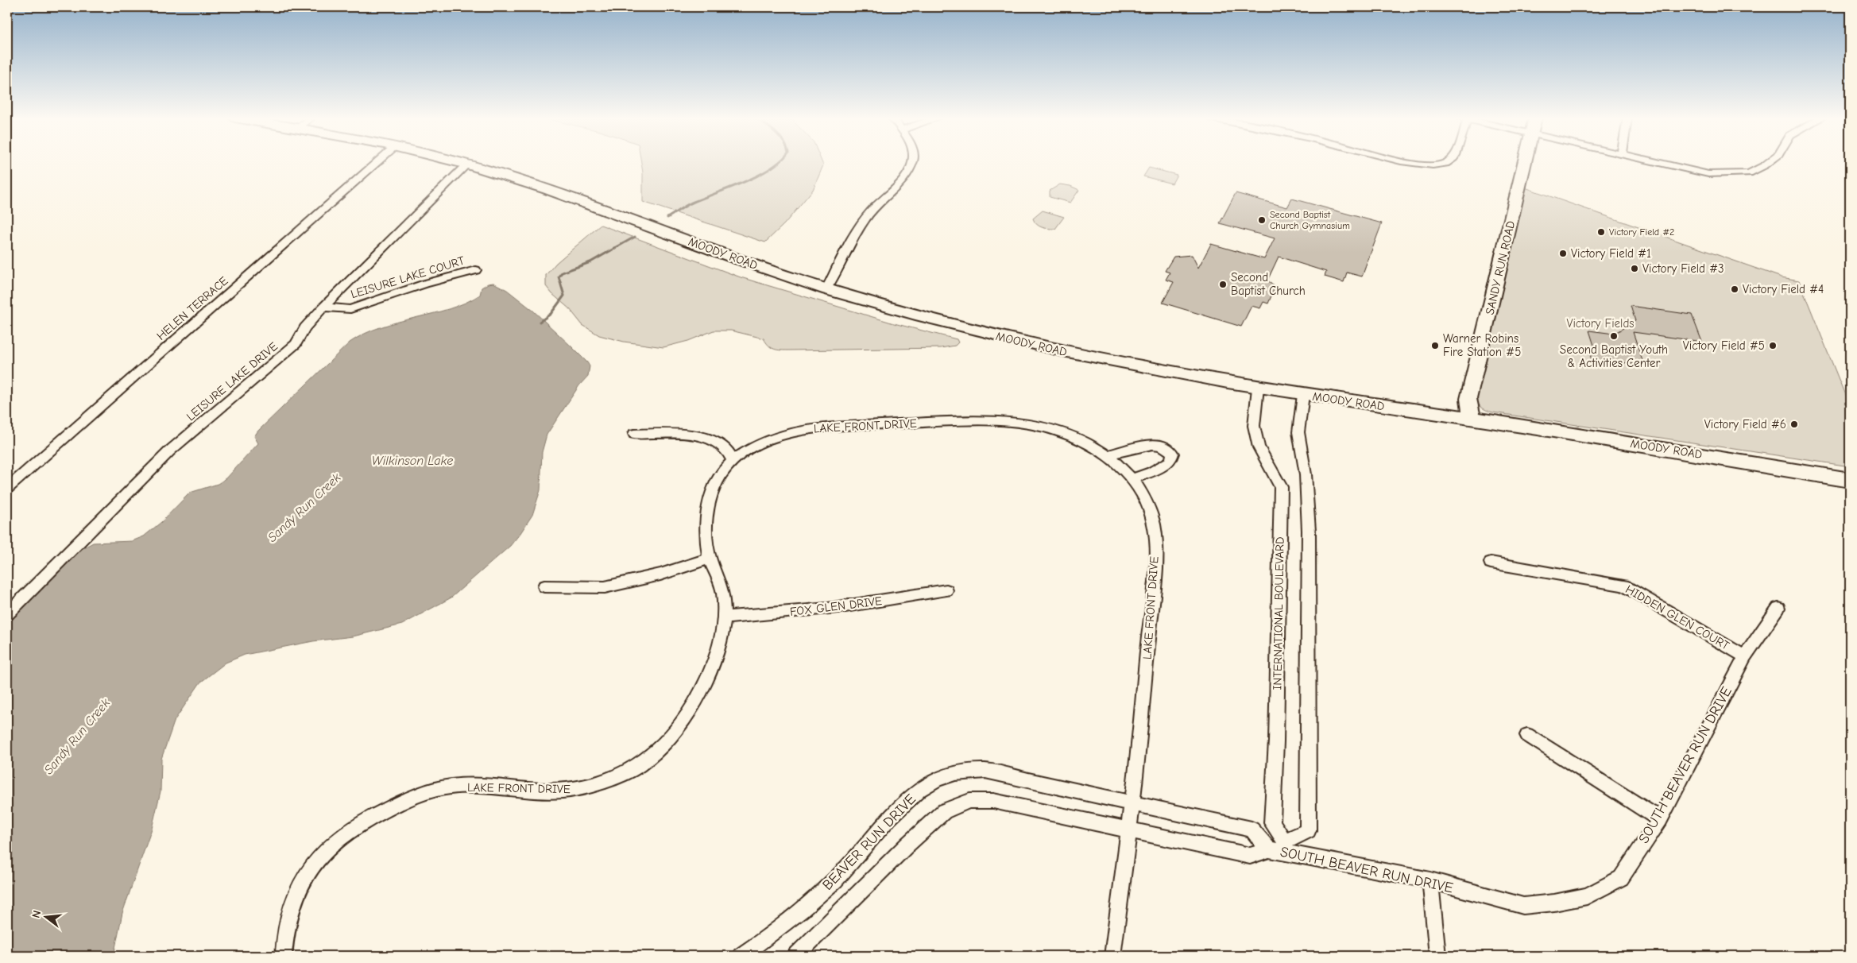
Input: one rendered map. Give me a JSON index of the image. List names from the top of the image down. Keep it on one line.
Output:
{"streets":{"main road":["MOODY ROAD","SANDY RUN ROAD"],"street":["LEISURE LAKE COURT","HELEN TERRACE","LEISURE LAKE DRIVE","LAKE FRONT DRIVE","FOX GLEN DRIVE","INTERNATIONAL BOULEVARD","HIDDEN GLEN COURT","SOUTH BEAVER RUN DRIVE","BEAVER RUN DRIVE"]},"crossings":[["MOODY ROAD","SANDY RUN ROAD"],["MOODY ROAD","LEISURE LAKE DRIVE"],["MOODY ROAD","INTERNATIONAL BOULEVARD"],["LEISURE LAKE COURT","LEISURE LAKE DRIVE"],["LAKE FRONT DRIVE","FOX GLEN DRIVE"],["LAKE FRONT DRIVE","SOUTH BEAVER RUN DRIVE"],["LAKE FRONT DRIVE","BEAVER RUN DRIVE"],["INTERNATIONAL BOULEVARD","SOUTH BEAVER RUN DRIVE"],["HIDDEN GLEN COURT","SOUTH BEAVER RUN DRIVE"],["SOUTH BEAVER RUN DRIVE","BEAVER RUN DRIVE"]],"water":["Wilkinson Lake","Sandy Run Creek"],"parks":["Victory Fields"],"places":["Second Baptist Church Gymnasium","Victory Field #2","Victory Field #1","Victory Field #3","Second Baptist Church","Victory Field #4","Second Baptist Youth & Activities Center","Warner Robins Fire Station #5","Victory Field #5","Victory Field #6"],"north":"left"}
